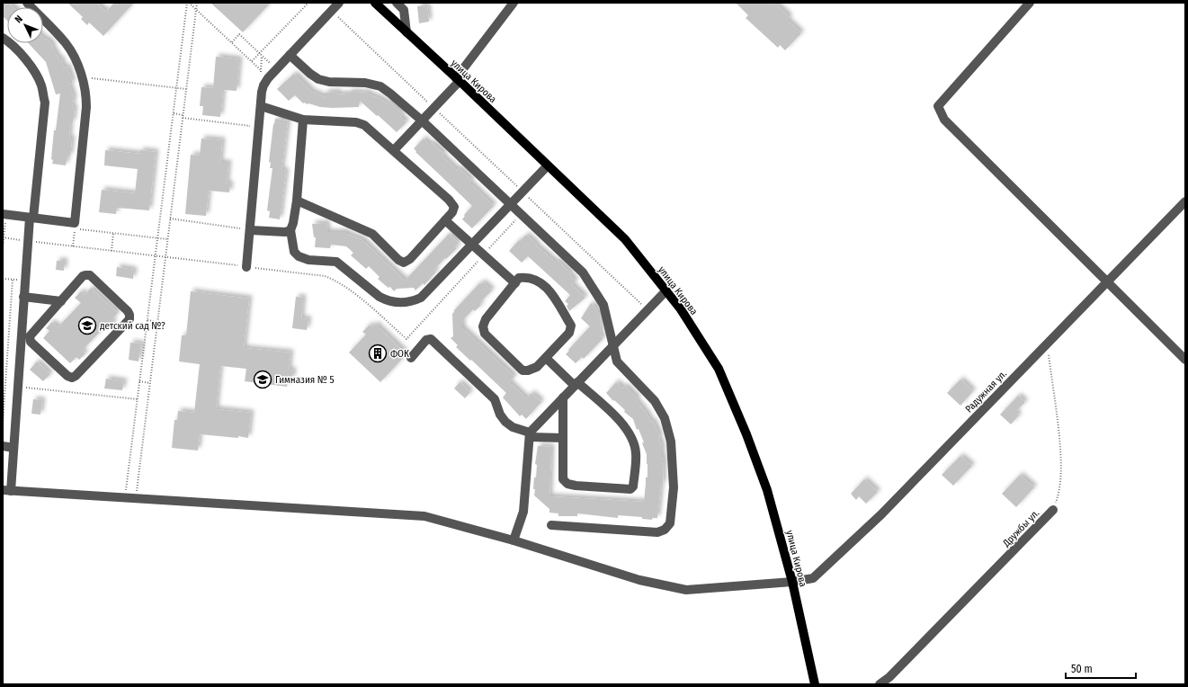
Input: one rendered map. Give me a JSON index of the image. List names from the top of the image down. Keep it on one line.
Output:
{"streets":{"main road":["улица Кирова"],"street":["Радужная ул.","Дружбы ул."]},"crossings":[["улица Кирова","Радужная ул."]],"places":{"school or university":["детский сад №?","Гимназия № 5"],"building":["ФОК"]},"scale_bar":"50 m","north":"top left"}
